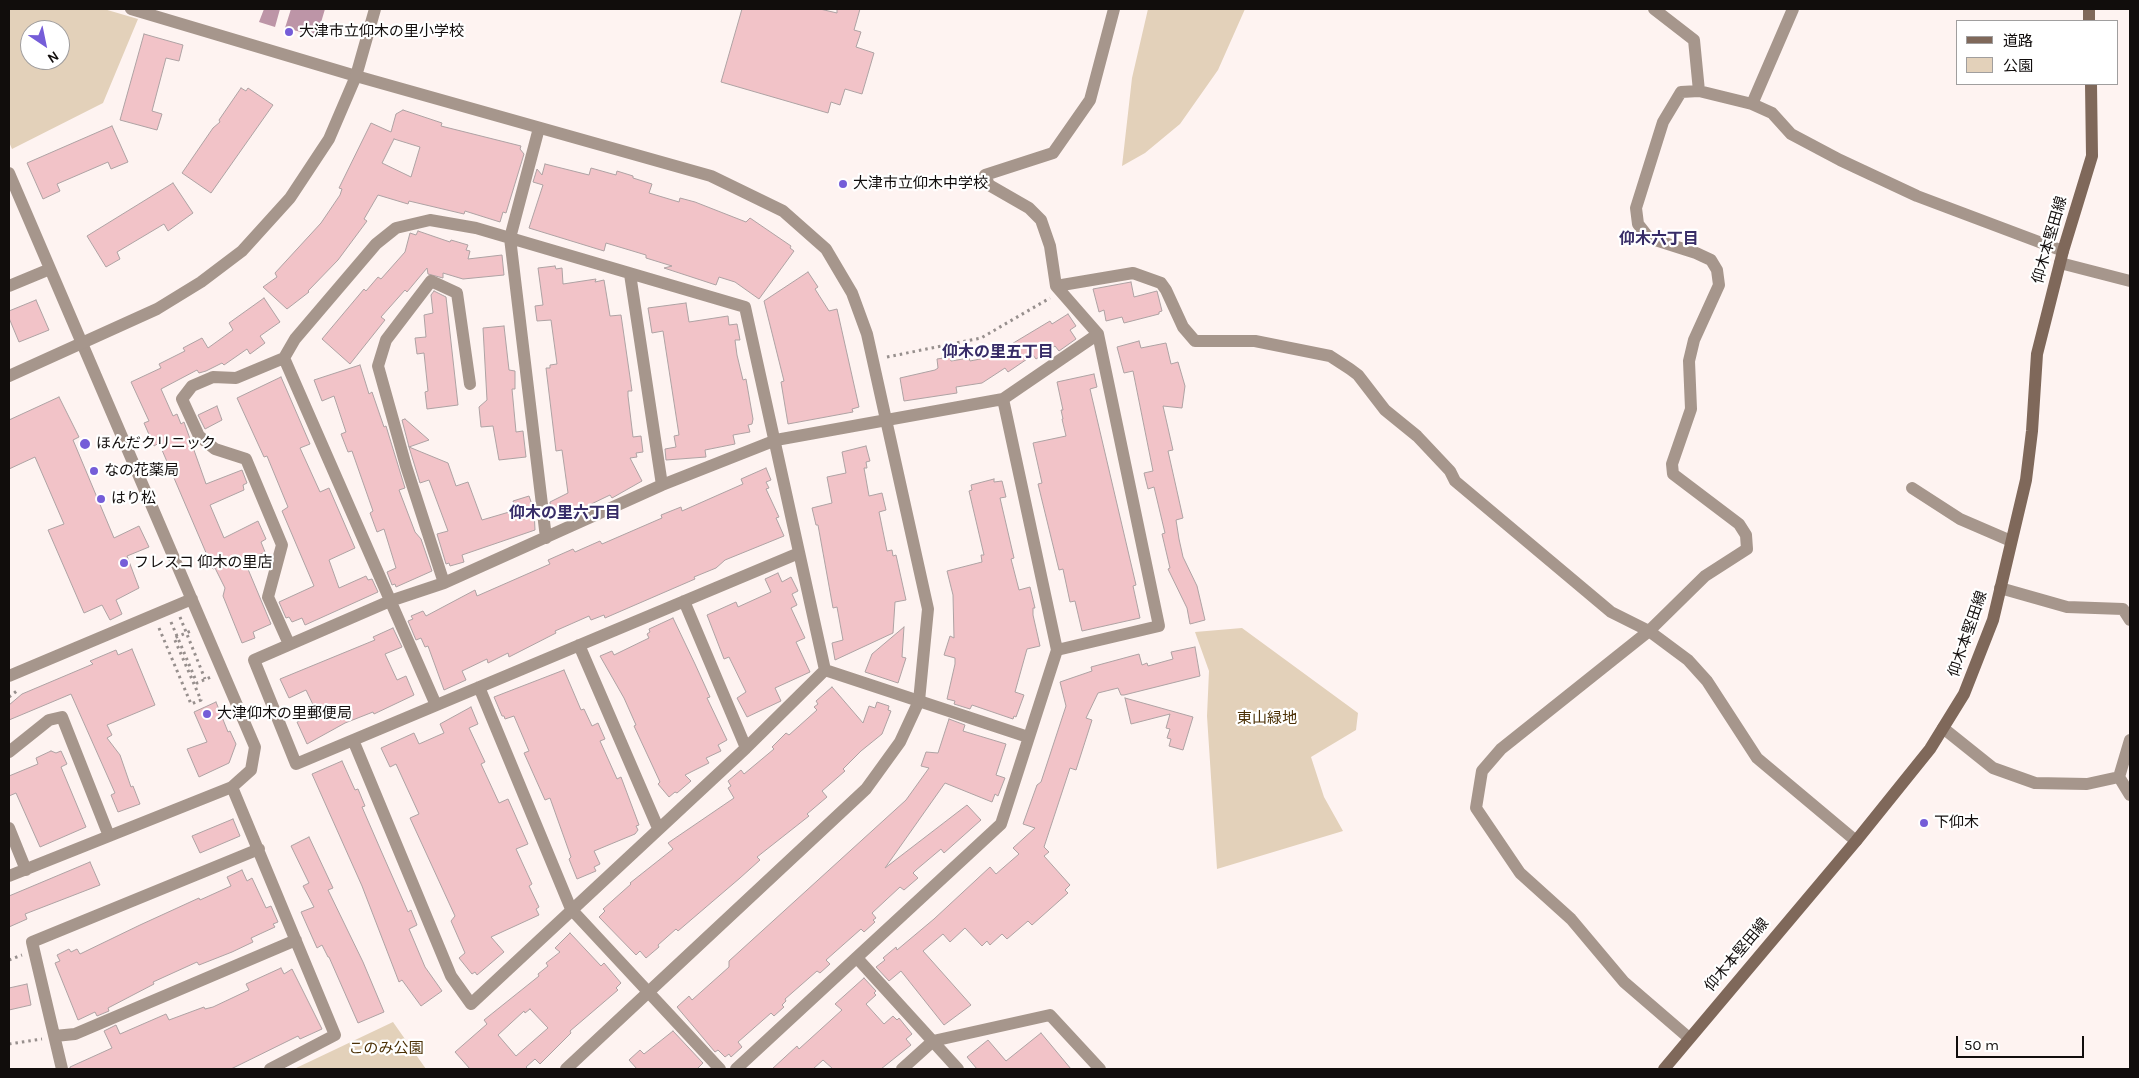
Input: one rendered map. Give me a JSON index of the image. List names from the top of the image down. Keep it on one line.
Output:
{"streets":{"main road":["仰木本堅田線"]},"districts":["仰木六丁目","仰木の里五丁目","仰木の里六丁目"],"parks":["東山緑地","このみ公園"],"places":["大津市立仰木の里小学校","大津市立仰木中学校","ほんだクリニック","なの花薬局","はり松","フレスコ 仰木の里店","大津仰木の里郵便局","下仰木"],"legend":["道路","公園"],"scale_bar":"50 m","north":"bottom right"}
